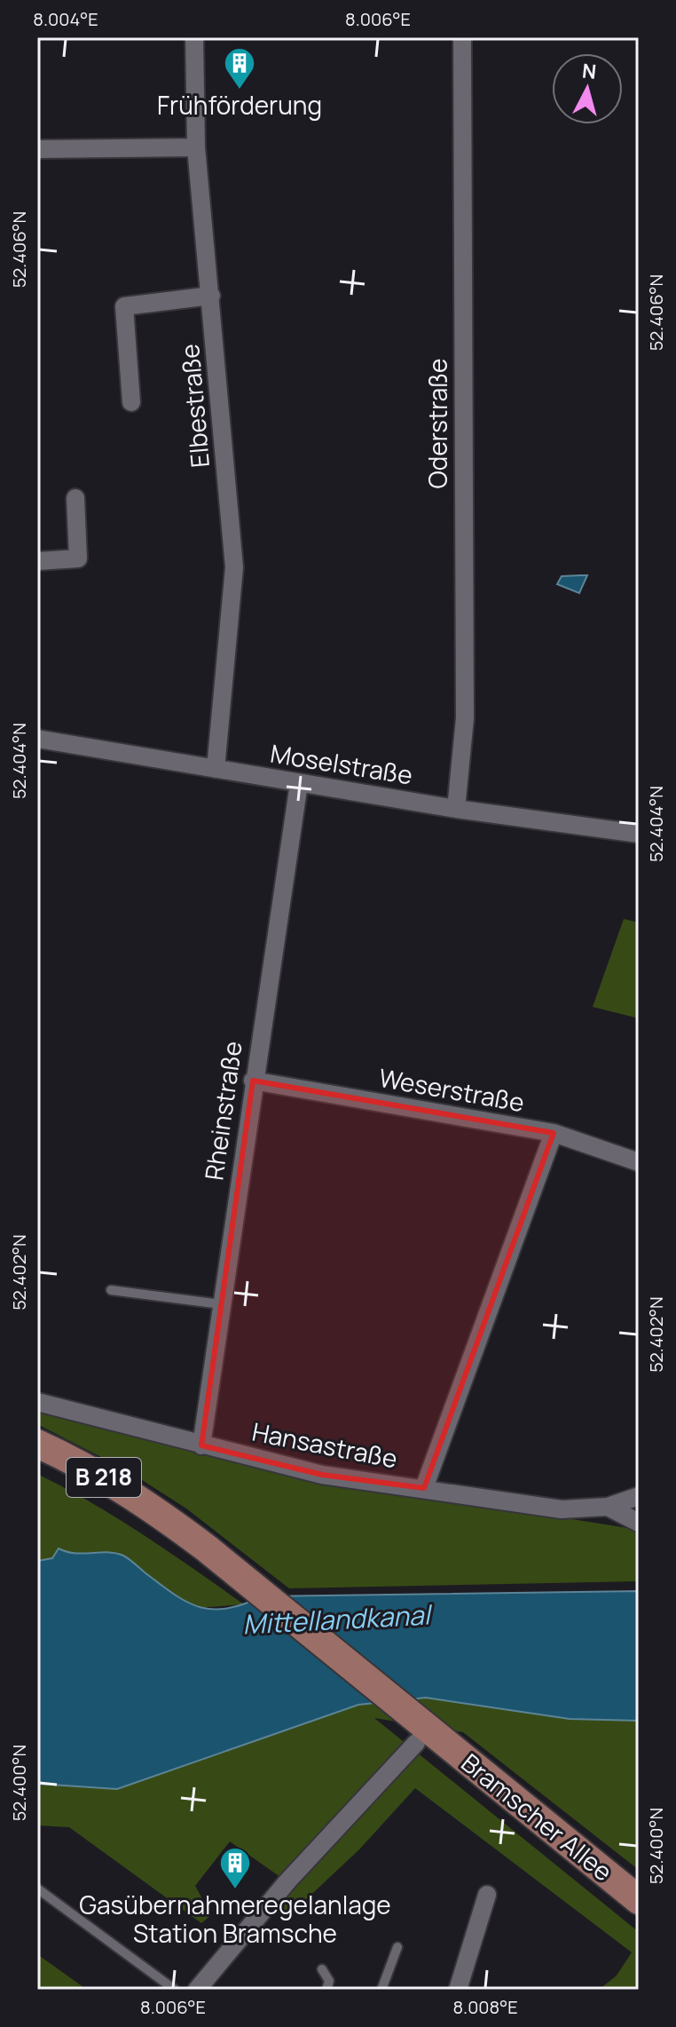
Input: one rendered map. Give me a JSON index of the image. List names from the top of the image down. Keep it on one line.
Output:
{"streets":{"main road":["B 218","Bramscher Allee"],"street":["Elbestraße","Oderstraße","Moselstraße","Weserstraße","Rheinstraße","Hansastraße"]},"crossings":[["Elbestraße","Moselstraße"],["Oderstraße","Moselstraße"],["Moselstraße","Rheinstraße"],["Weserstraße","Rheinstraße"],["Rheinstraße","Hansastraße"],["B 218","Bramscher Allee"]],"water":["Mittellandkanal"],"places":{"building":["Frühförderung","Gasübernahmeregelanlage Station Bramsche"]},"north":"top","coordinates":["8.004°E","8.006°E","52.406°N","52.404°N","52.402°N","52.400°N","8.008°E"]}
